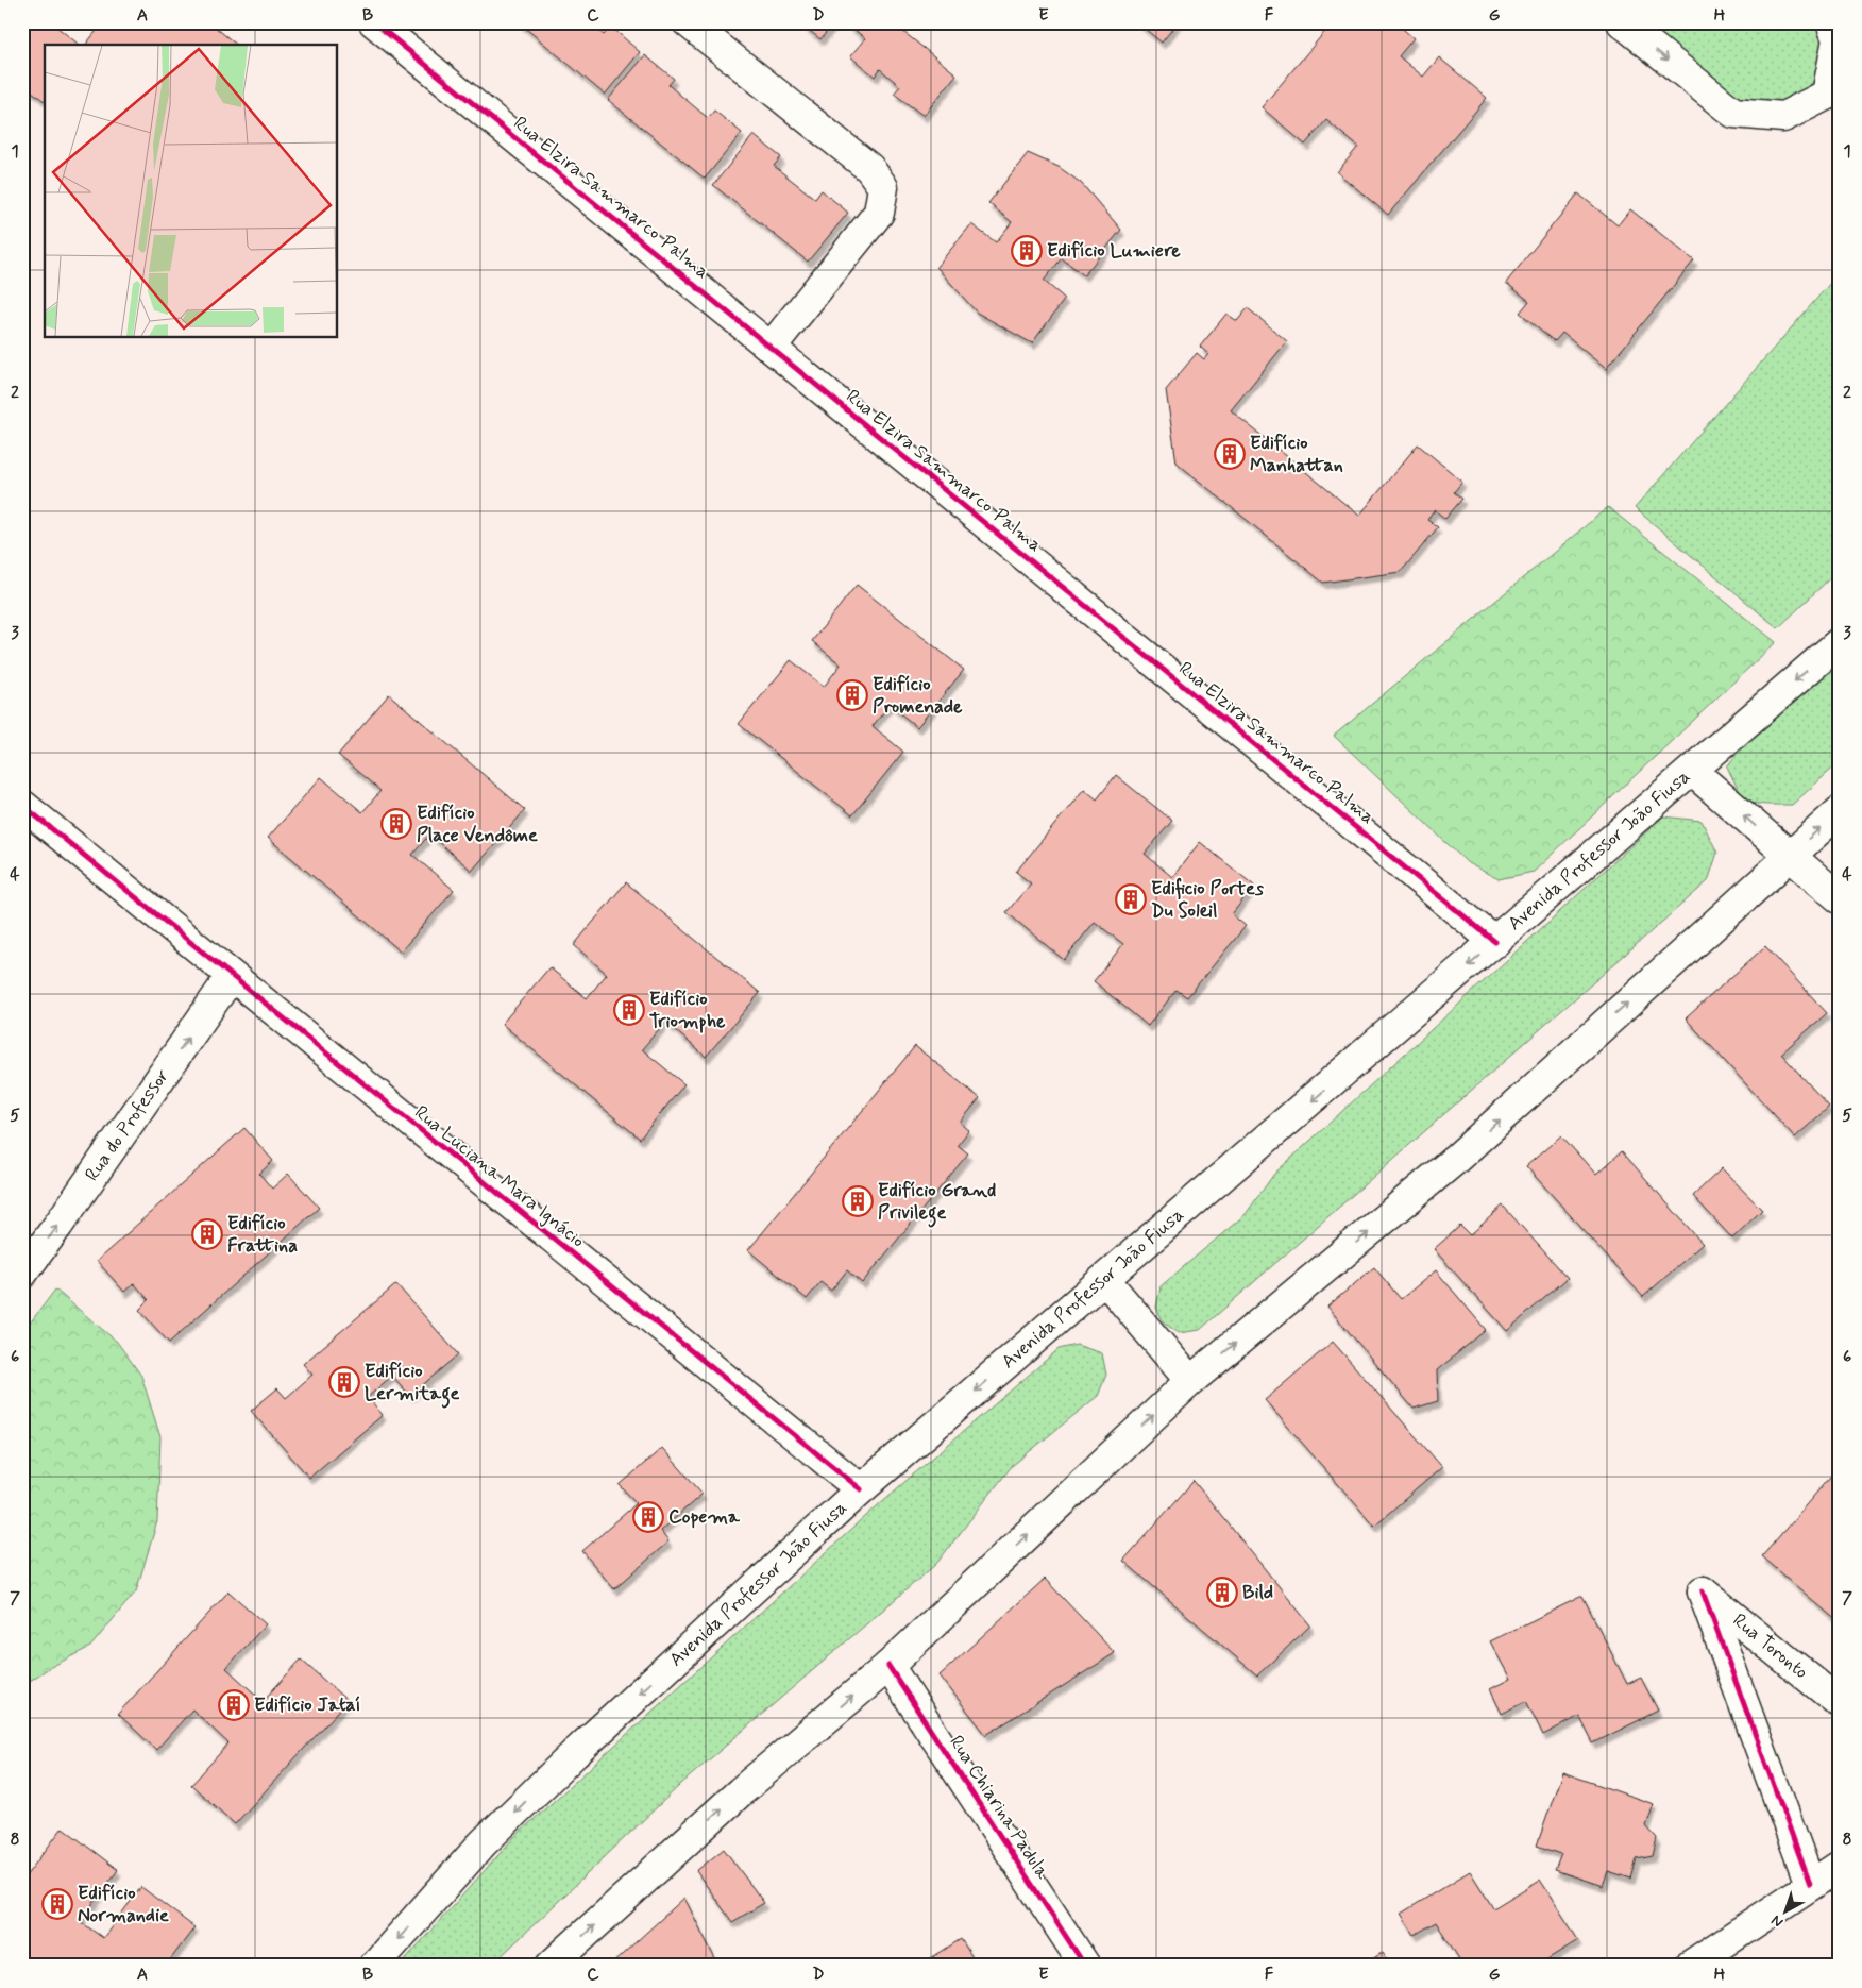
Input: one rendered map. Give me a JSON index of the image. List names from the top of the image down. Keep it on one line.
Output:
{"streets":{"street":["Rua Elzira Sammarco Palma","Avenida Professor João Fiusa","Rua do Professor","Rua Luciana Mara Ignácio","Rua Toronto","Rua Chiarina Padula"]},"crossings":[["Rua Elzira Sammarco Palma","Avenida Professor João Fiusa"],["Avenida Professor João Fiusa","Rua Luciana Mara Ignácio"],["Rua do Professor","Rua Luciana Mara Ignácio"]],"one_way":["Rua do Professor"],"places":{"building":["Edifício Lumiere","Edifício Manhattan","Edifício Promenade","Edifício Place Vendôme","Edificio Portes Du Soleil","Edifício Triomphe","Edifício Grand Privilege","Edifício Frattina","Edifício Lermitage","Copema","Bild","Edifício Jataí","Edifício Normandie"]},"north":"bottom left","grid":{"columns":["A","B","C","D","E","F","G","H"],"rows":["1","2","3","4","5","6","7","8"]}}
